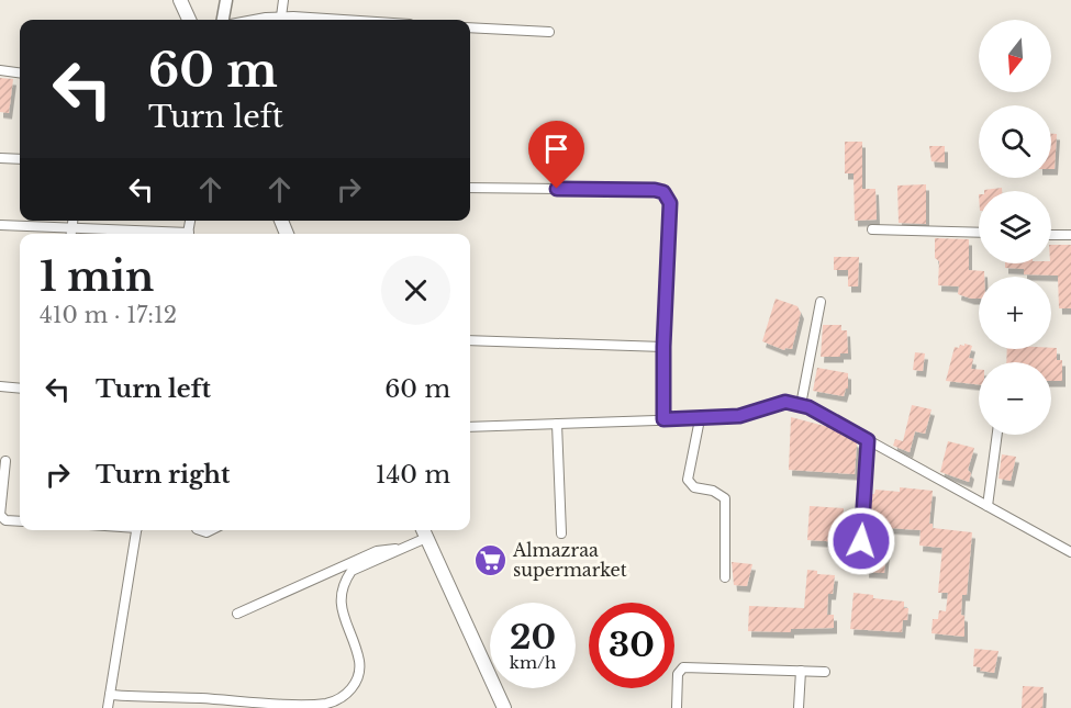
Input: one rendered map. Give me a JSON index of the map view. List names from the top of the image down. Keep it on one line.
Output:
{"places":{"supermarket":["Almazraa supermarket"]},"north":"bottom","page":{"map_buttons":["+","−"],"turn":["60 m","Turn left"],"heading":["1 min","410 m · 17:12"],"list":[{"name":"Turn left","value":"60 m"},{"name":"Turn right","value":"140 m"}],"speed":"20 km/h","limit":"30"}}
